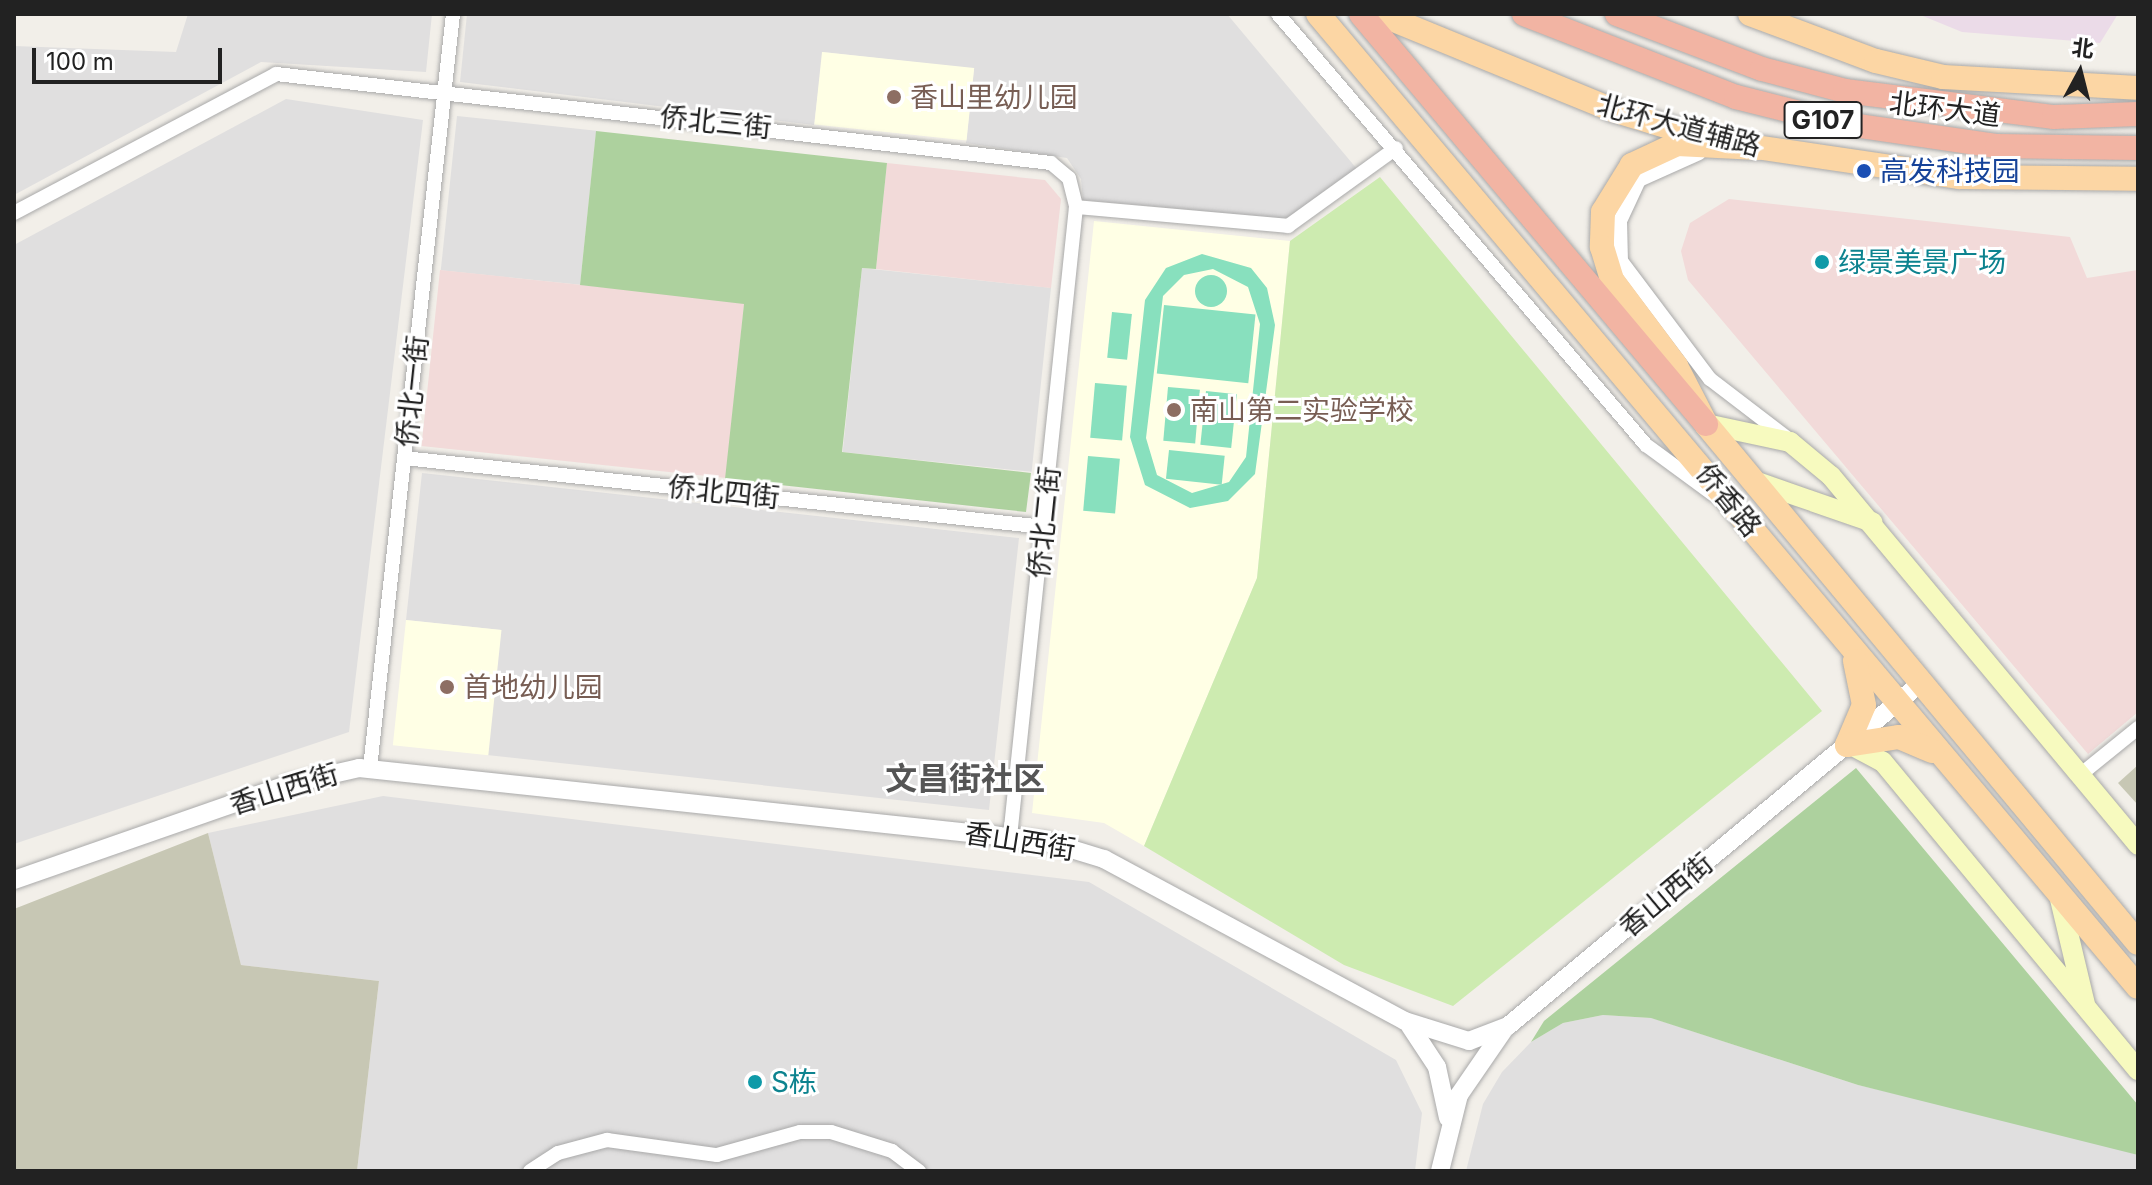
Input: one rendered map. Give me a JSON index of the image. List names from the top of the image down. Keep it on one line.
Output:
{"streets":{"highway":["北环大道","G107"],"main road":["北环大道辅路","侨香路"],"street":["侨北三街","侨北一街","侨北四街","侨北二街","香山西街"]},"crossings":[["侨北三街","侨北一街"],["侨北三街","侨北二街"],["北环大道辅路","侨香路"],["侨北一街","侨北四街"],["侨北一街","香山西街"],["侨北四街","侨北二街"],["侨香路","香山西街"],["侨北二街","香山西街"]],"districts":["文昌街社区"],"places":["香山里幼儿园","高发科技园","绿景美景广场","南山第二实验学校","首地幼儿园","S栋"],"scale_bar":"100 m","north":"top"}
